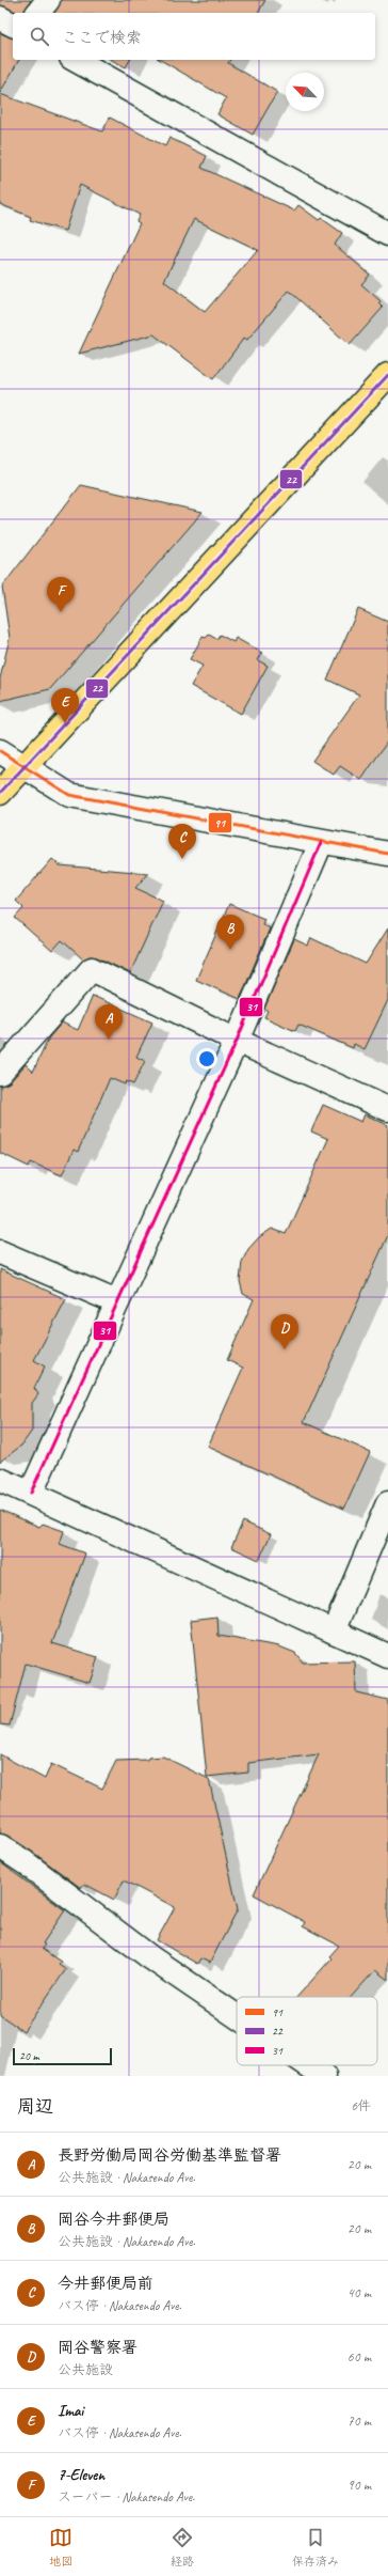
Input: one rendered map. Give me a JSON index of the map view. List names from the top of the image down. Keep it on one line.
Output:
{"lines":["transit line 22","transit line 91","transit line 31"],"legend":["91","22","31"],"scale_bar":"20 m","north":"top left","page":{"search":"ここで検索","pins":["F","E","C","B","A","D"],"scale":"20 m","heading":["周辺","6件"],"list":[{"mark":"A","name":"長野労働局岡谷労働基準監督署","note":"公共施設 · Nakasendo Ave.","value":"20 m"},{"mark":"B","name":"岡谷今井郵便局","note":"公共施設 · Nakasendo Ave.","value":"20 m"},{"mark":"C","name":"今井郵便局前","note":"バス停 · Nakasendo Ave.","value":"40 m"},{"mark":"D","name":"岡谷警察署","note":"公共施設","value":"60 m"},{"mark":"E","name":"Imai","note":"バス停 · Nakasendo Ave.","value":"70 m"},{"mark":"F","name":"7-Eleven","note":"スーパー · Nakasendo Ave.","value":"90 m"}],"nav":["地図","経路","保存済み"]}}
